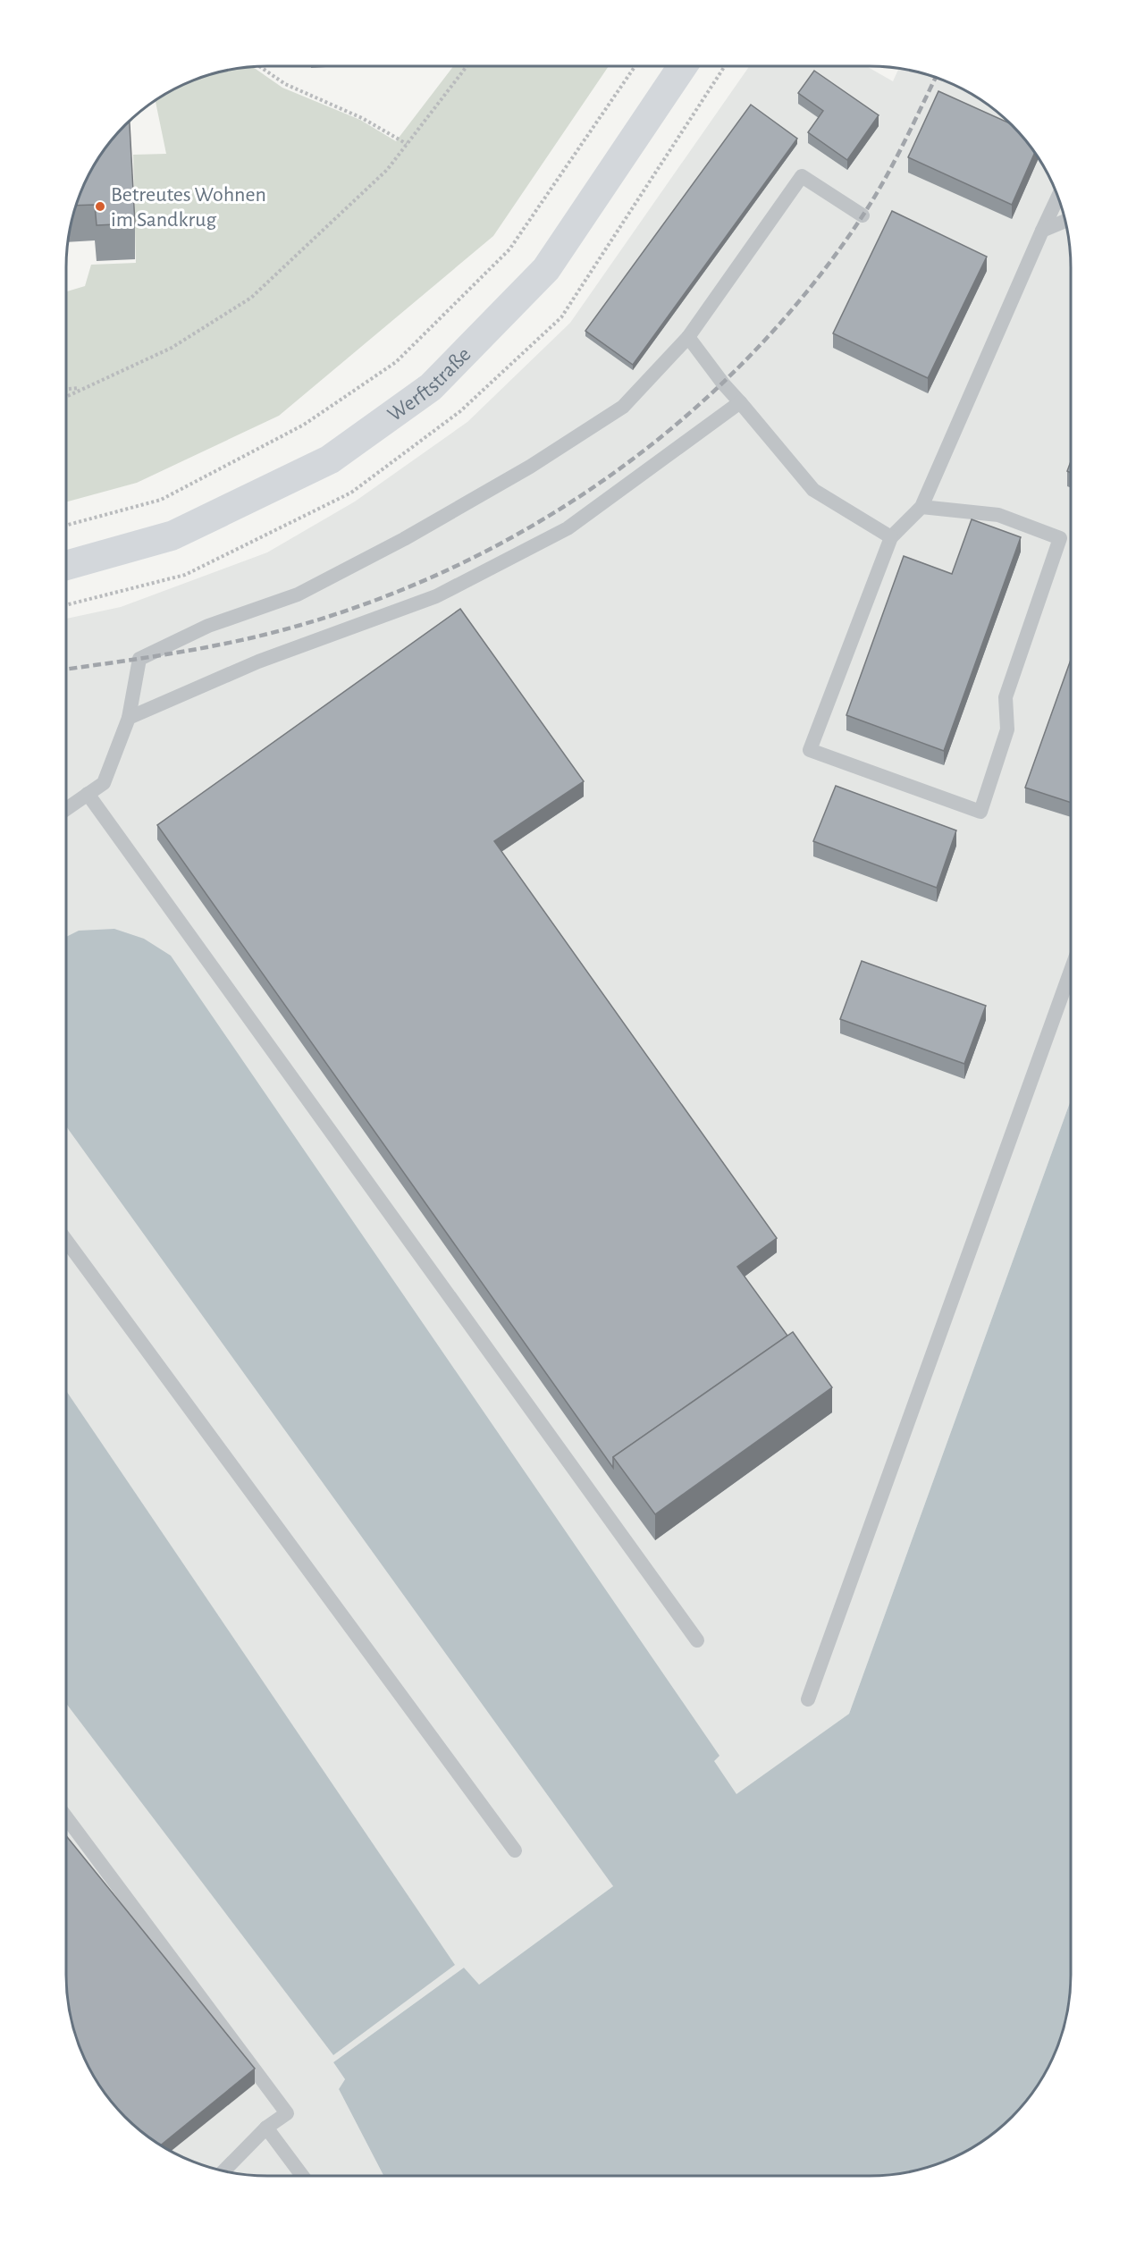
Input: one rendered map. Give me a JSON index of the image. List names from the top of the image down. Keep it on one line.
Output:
{"streets":{"main road":["Werftstraße"]},"places":["Betreutes Wohnen im Sandkrug"]}
